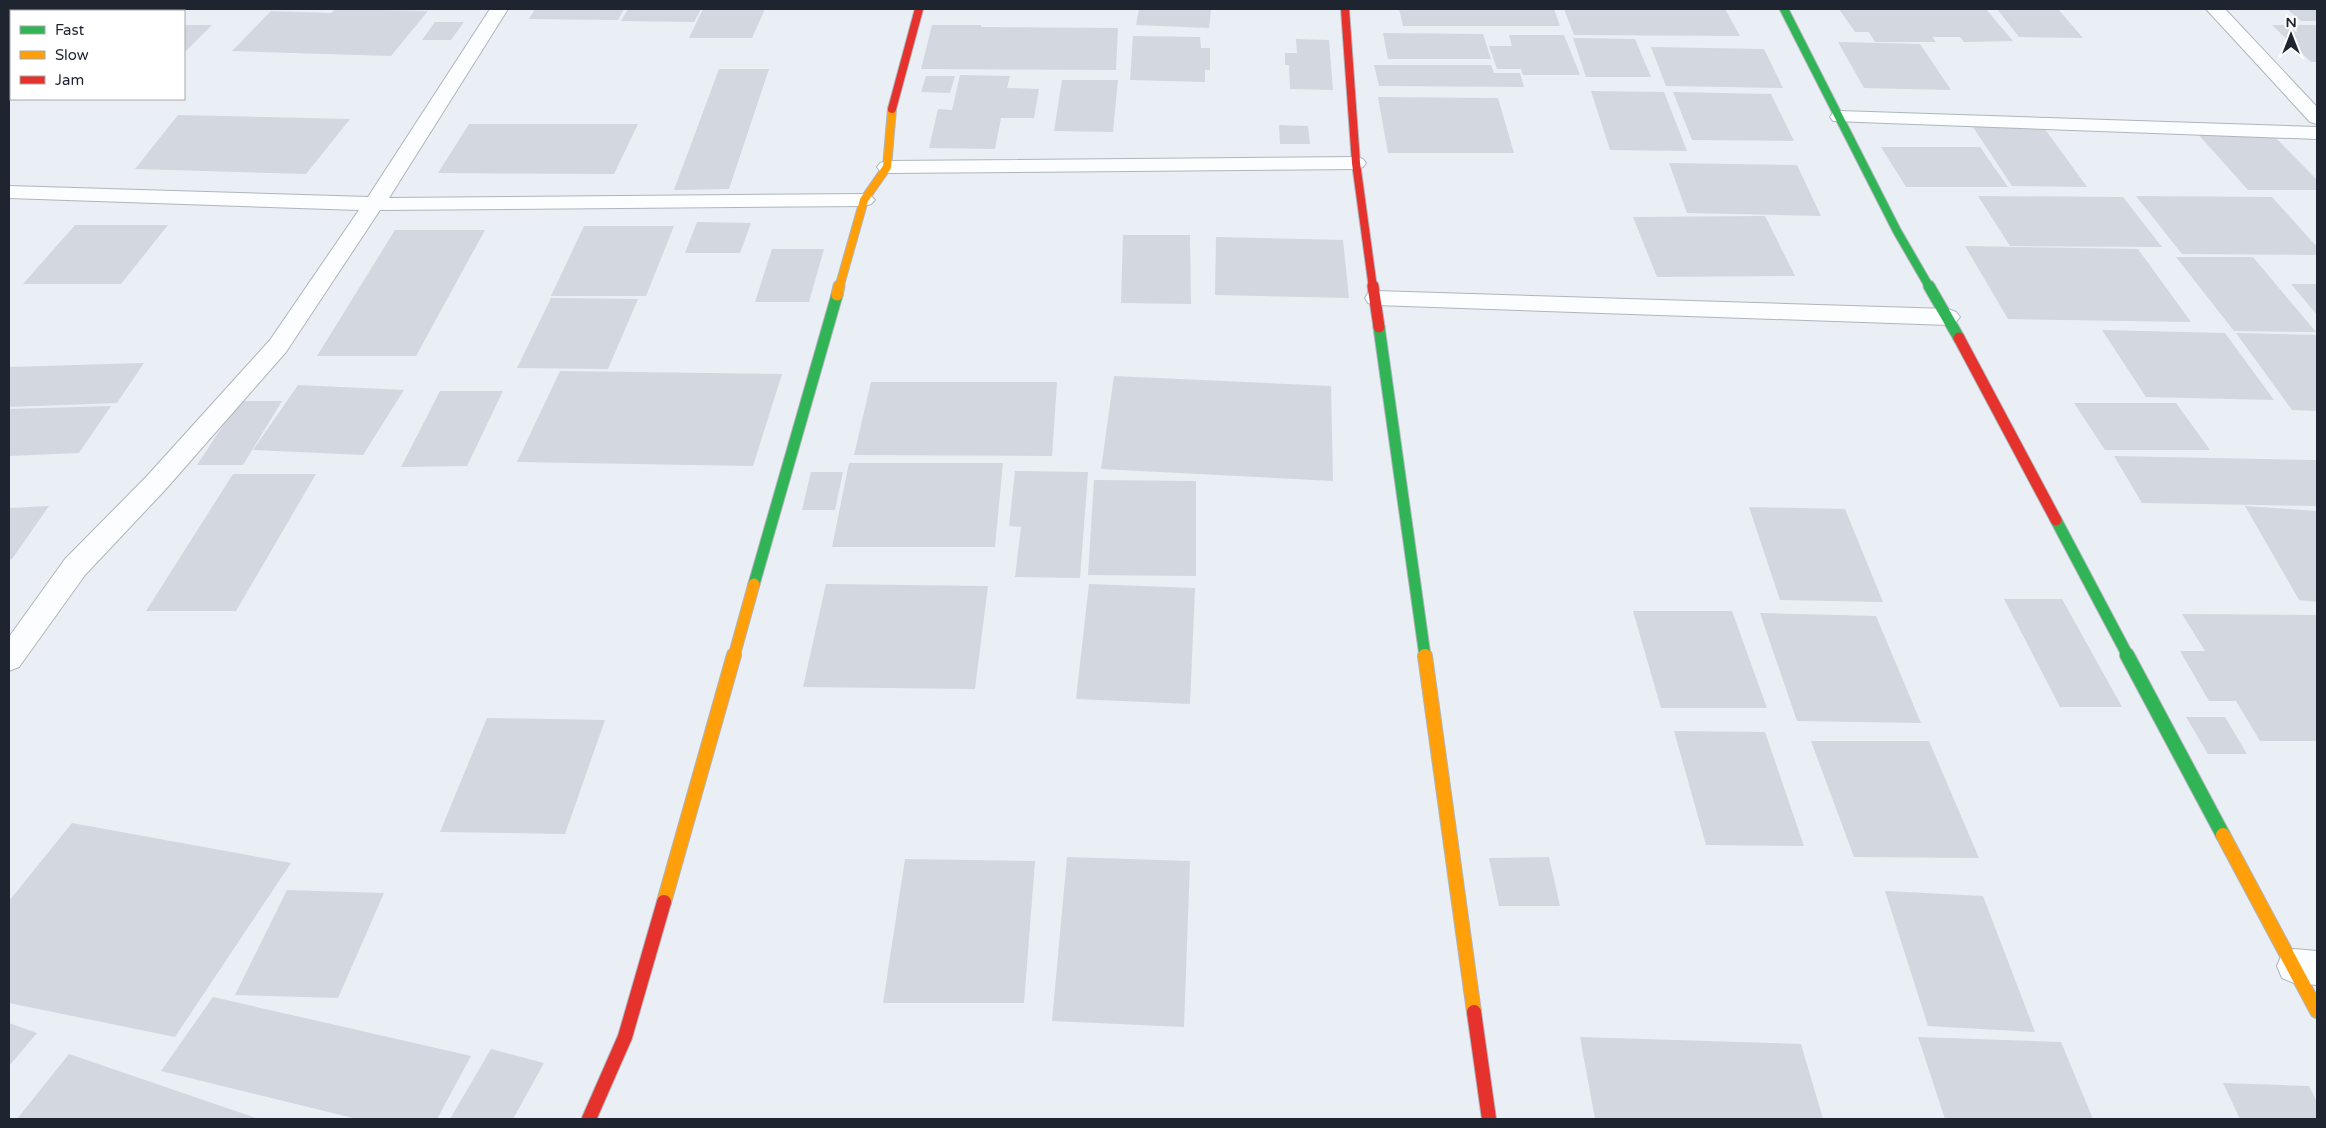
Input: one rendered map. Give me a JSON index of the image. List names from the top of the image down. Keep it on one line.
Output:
{"legend":["Fast","Slow","Jam"],"north":"top"}
